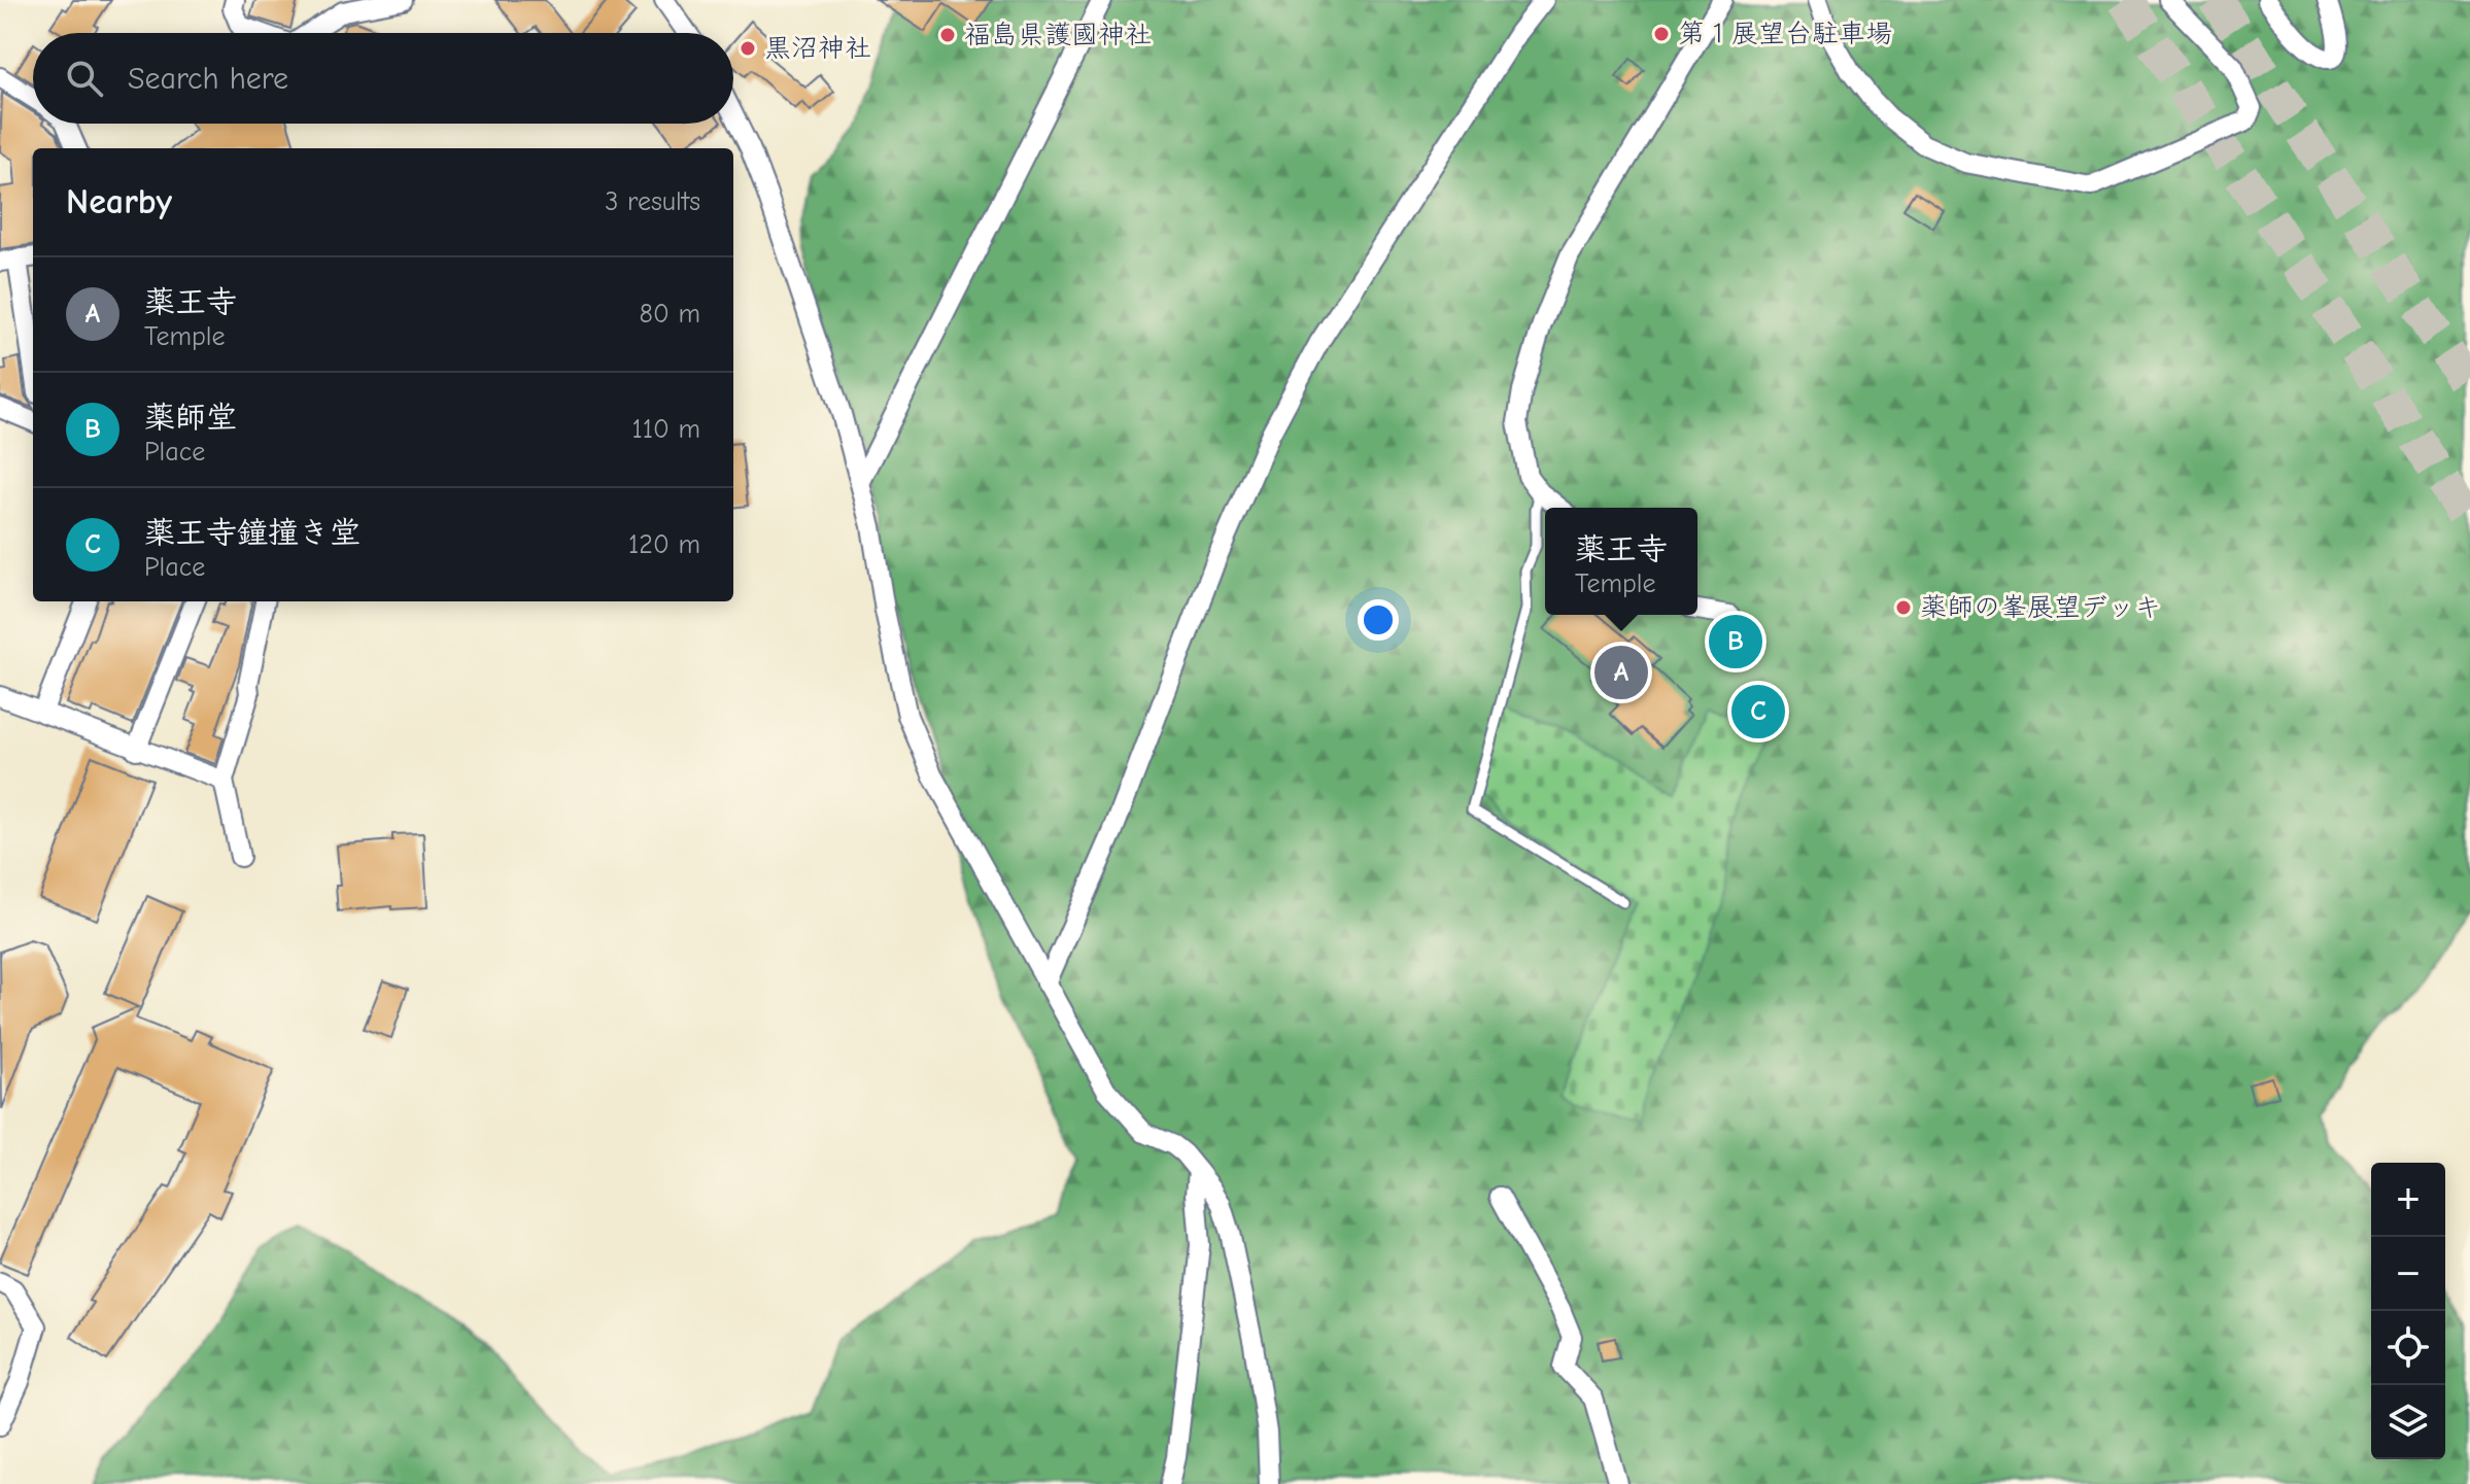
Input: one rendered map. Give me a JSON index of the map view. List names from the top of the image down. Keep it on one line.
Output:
{"places":["第１展望台駐車場","福島県護國神社","黒沼神社","薬師の峯展望デッキ"],"page":{"search":"Search here","heading":["Nearby","3 results"],"list":[{"mark":"A","name":"薬王寺","note":"Temple","value":"80 m"},{"mark":"B","name":"薬師堂","note":"Place","value":"110 m"},{"mark":"C","name":"薬王寺鐘撞き堂","note":"Place","value":"120 m"}],"popup":["薬王寺","Temple"],"pins":["B","A","C"],"map_buttons":["+","−"]}}
